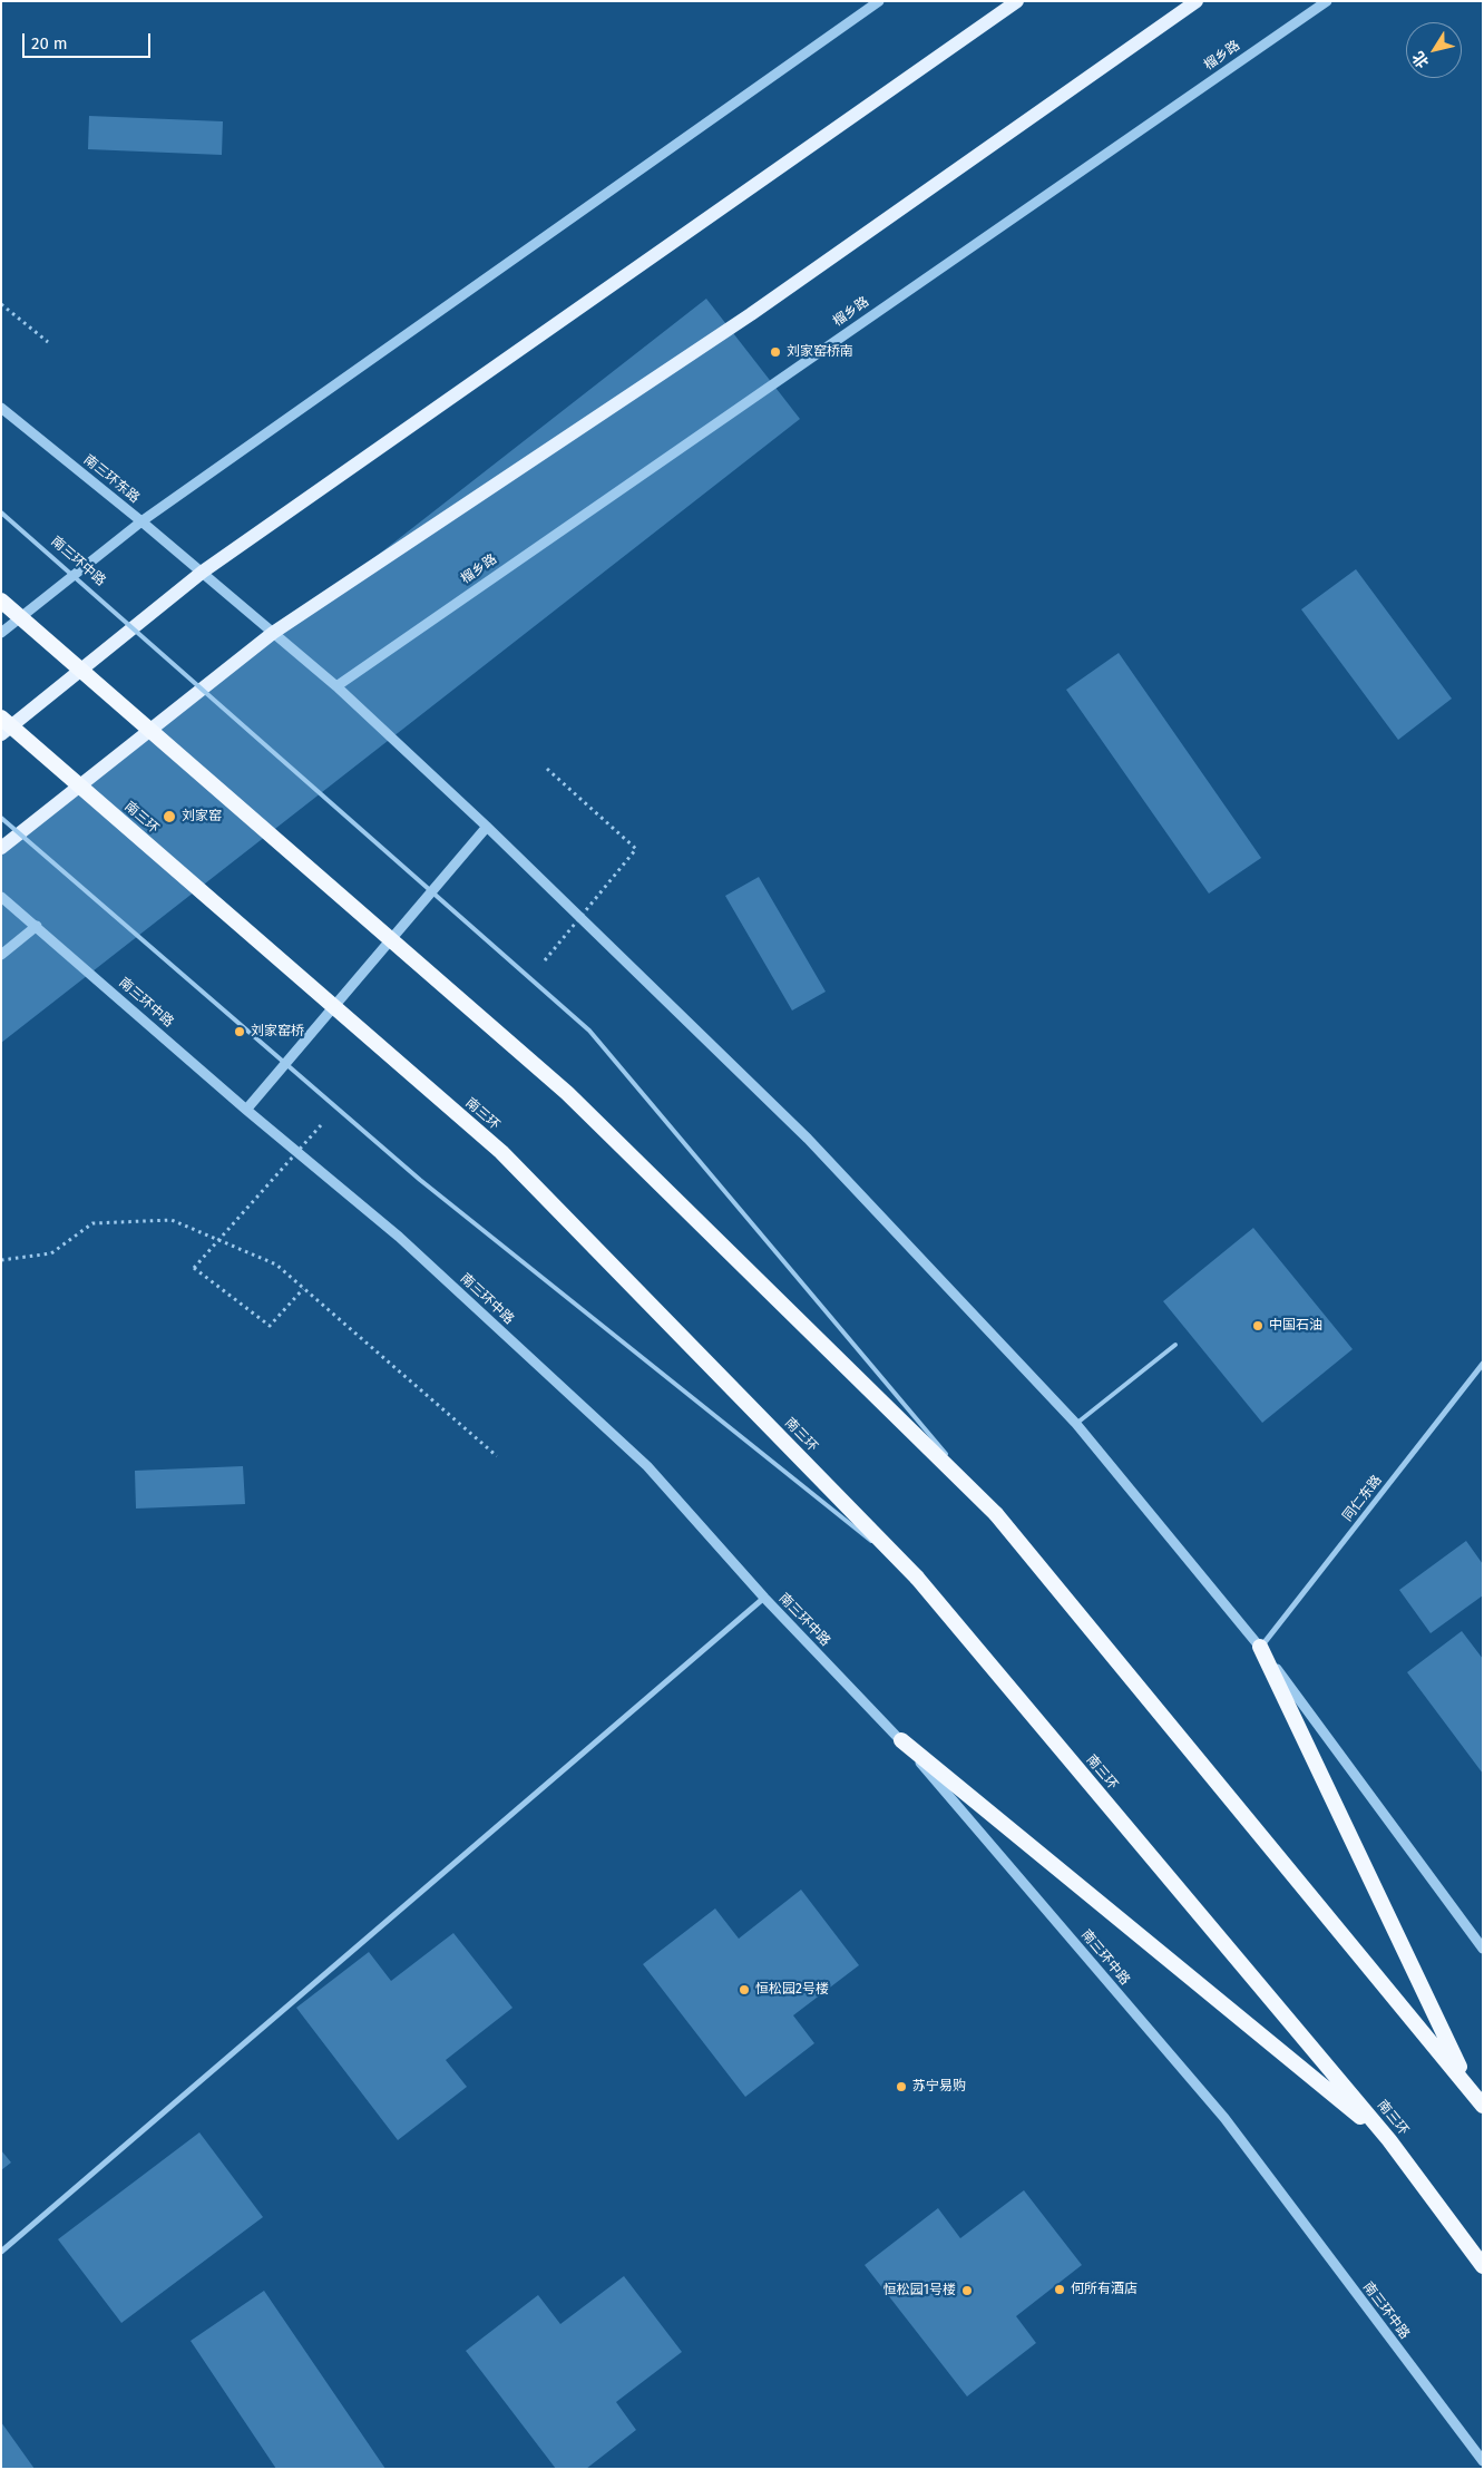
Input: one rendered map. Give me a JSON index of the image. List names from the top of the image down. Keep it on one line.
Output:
{"streets":{"highway":["南三环"],"street":["榴乡路","南三环东路","南三环中路","同仁东路"]},"places":["刘家窑桥南","刘家窑","刘家窑桥","中国石油","恒松园2号楼","苏宁易购","何所有酒店","恒松园1号楼"],"scale_bar":"20 m","north":"bottom left"}
